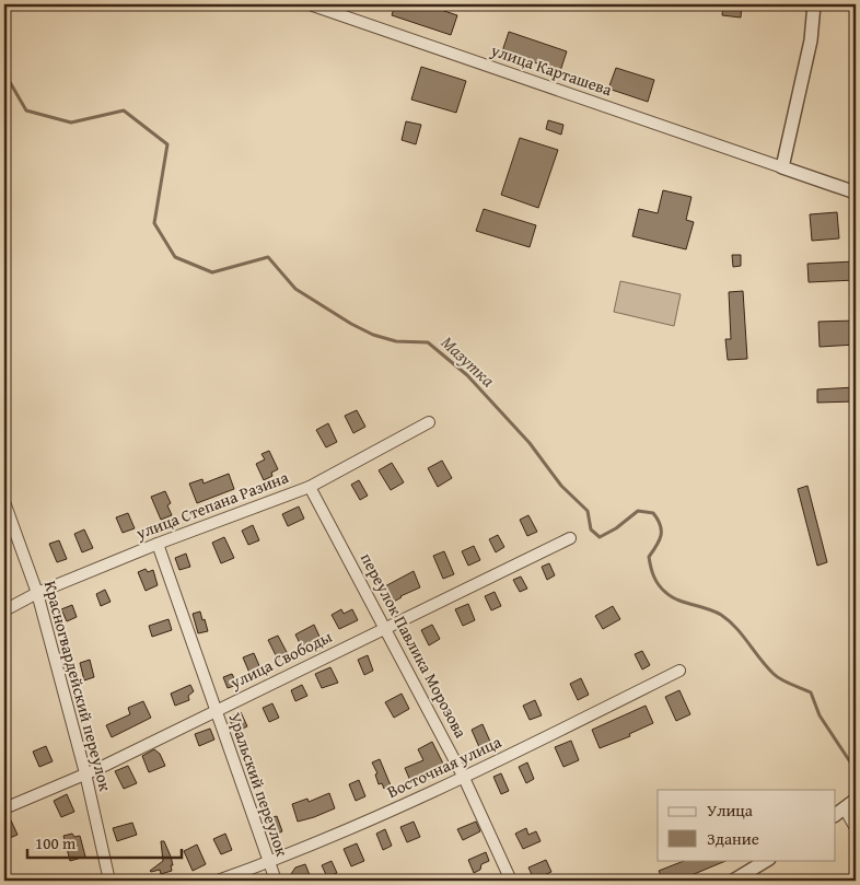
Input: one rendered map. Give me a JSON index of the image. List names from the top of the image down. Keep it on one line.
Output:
{"streets":{"street":["улица Карташева","улица Степана Разина","переулок Павлика Морозова","улица Свободы","Красногвардейский переулок","Восточная улица","Уральский переулок"]},"crossings":[["улица Степана Разина","переулок Павлика Морозова"],["улица Степана Разина","Красногвардейский переулок"],["улица Степана Разина","Уральский переулок"],["переулок Павлика Морозова","улица Свободы"],["переулок Павлика Морозова","Восточная улица"],["улица Свободы","Красногвардейский переулок"],["улица Свободы","Уральский переулок"],["Восточная улица","Уральский переулок"]],"water":["Мазутка"],"legend":["Улица","Здание"],"scale_bar":"100 m"}
